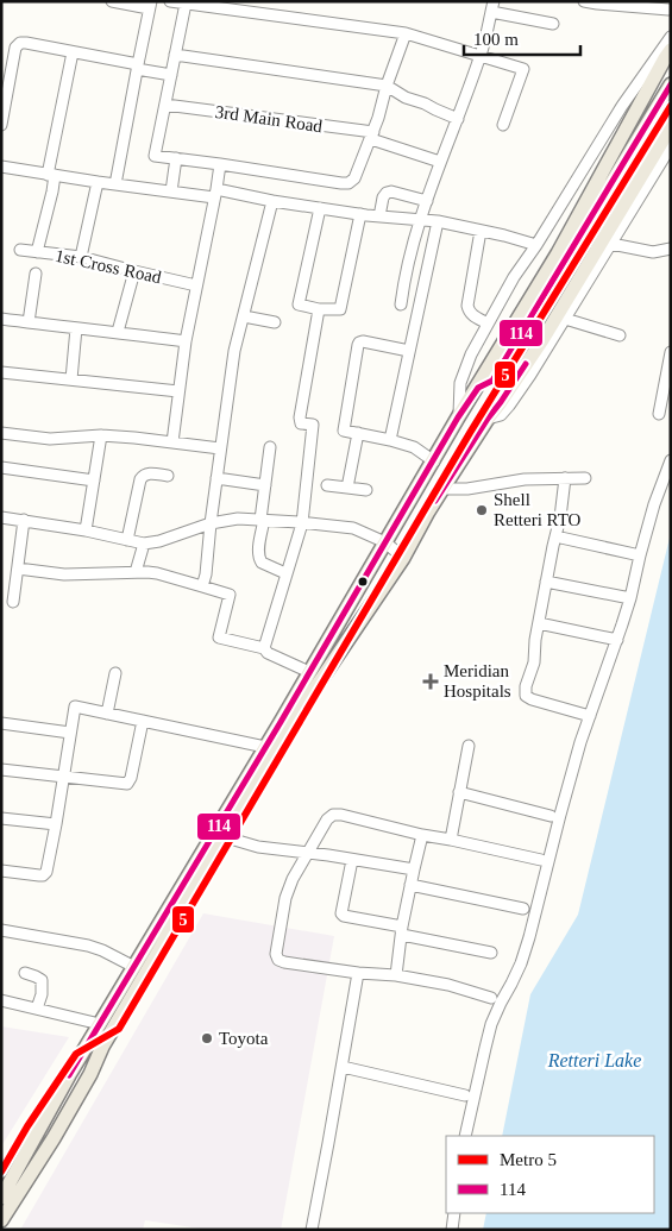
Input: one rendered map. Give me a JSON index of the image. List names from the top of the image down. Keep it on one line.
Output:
{"streets":{"street":["3rd Main Road","1st Cross Road"]},"water":["Retteri Lake"],"places":{"other":["Shell Retteri RTO","Toyota"],"health":["Meridian Hospitals"]},"lines":["transit line 114","metro line 5"],"legend":["Metro 5","114"],"scale_bar":"100 m"}
